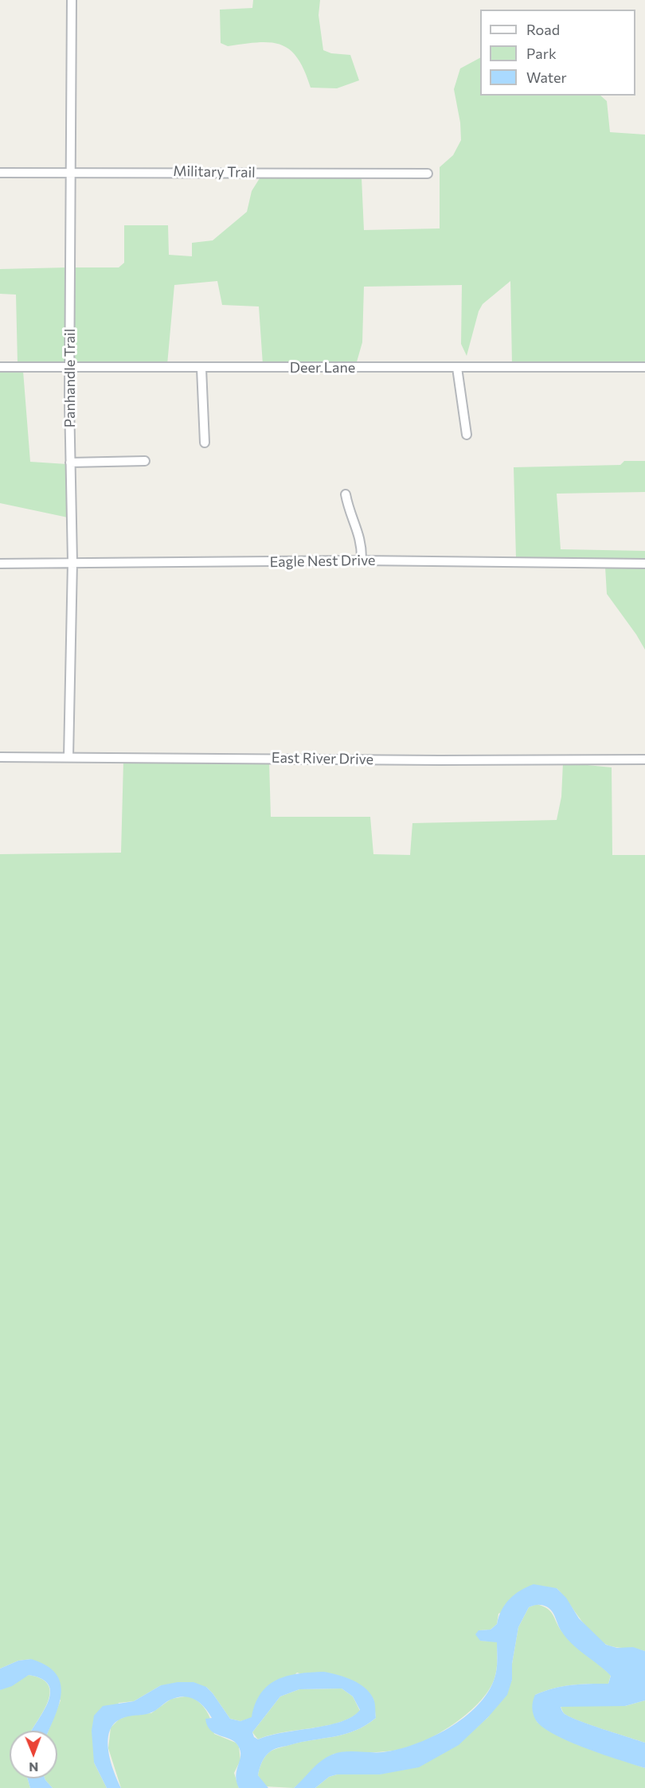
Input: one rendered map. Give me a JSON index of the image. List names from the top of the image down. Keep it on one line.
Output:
{"streets":{"street":["Military Trail","Deer Lane","Panhandle Trail","Eagle Nest Drive","East River Drive"]},"crossings":[["Military Trail","Panhandle Trail"],["Deer Lane","Panhandle Trail"],["Panhandle Trail","Eagle Nest Drive"],["Panhandle Trail","East River Drive"]],"legend":["Road","Park","Water"],"north":"bottom"}
